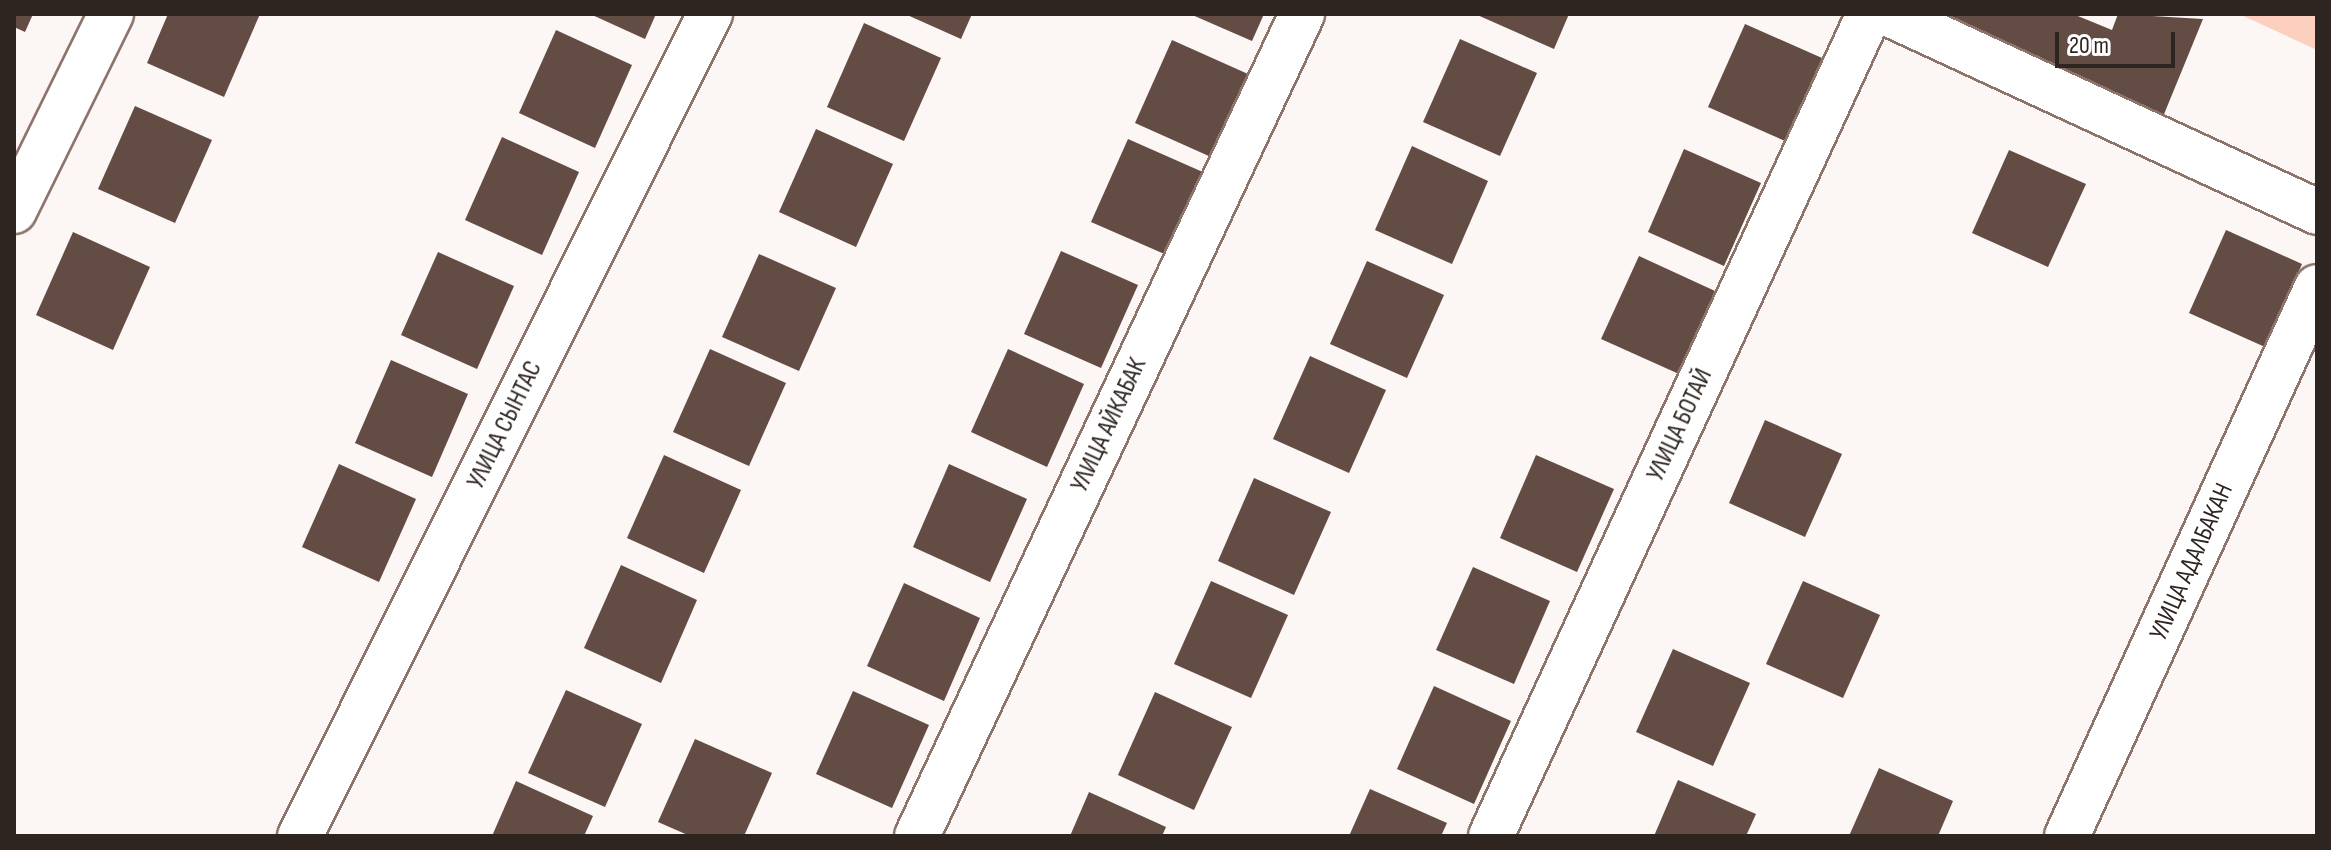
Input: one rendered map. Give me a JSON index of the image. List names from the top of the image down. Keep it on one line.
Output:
{"streets":{"street":["УЛИЦА СЫНТАС","УЛИЦА АЙКАБАК","УЛИЦА БОТАЙ","УЛИЦА АДАЛБАКАН"]},"scale_bar":"20 m"}
